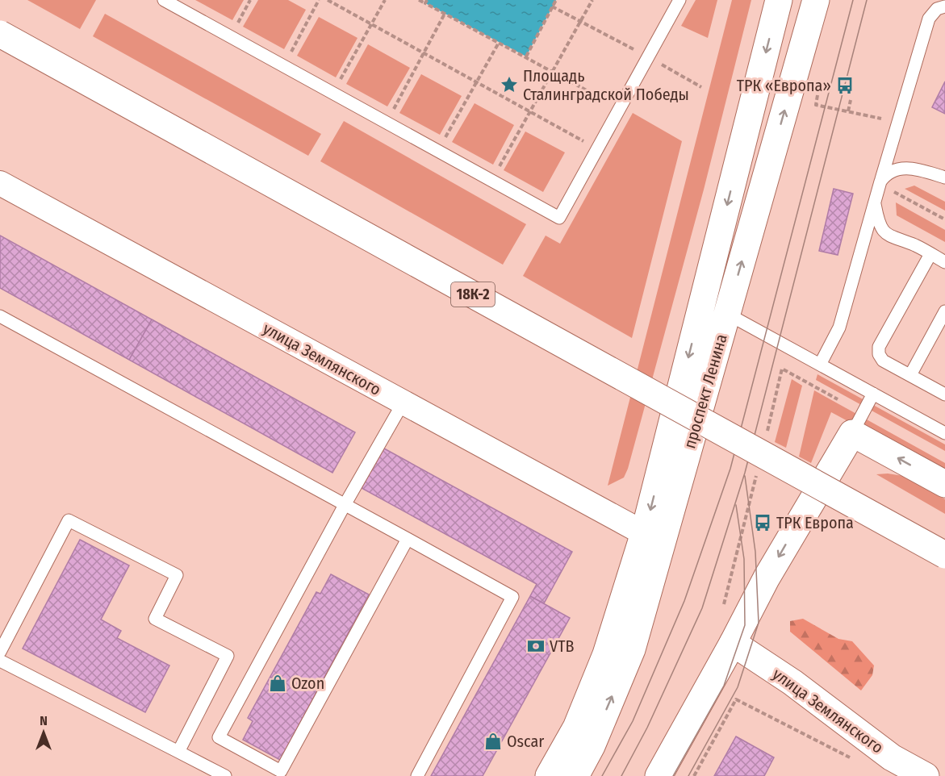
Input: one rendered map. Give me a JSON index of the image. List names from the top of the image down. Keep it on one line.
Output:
{"streets":{"main road":["18К-2","улица Землянского","проспект Ленина"]},"crossings":[["улица Землянского","проспект Ленина"]],"places":{"place":["Площадь Сталинградской Победы"],"bus stop":["ТРК «Европа»","ТРК Европа"],"bank":["VTB"],"shop":["Ozon","Oscar"]},"north":"top"}
